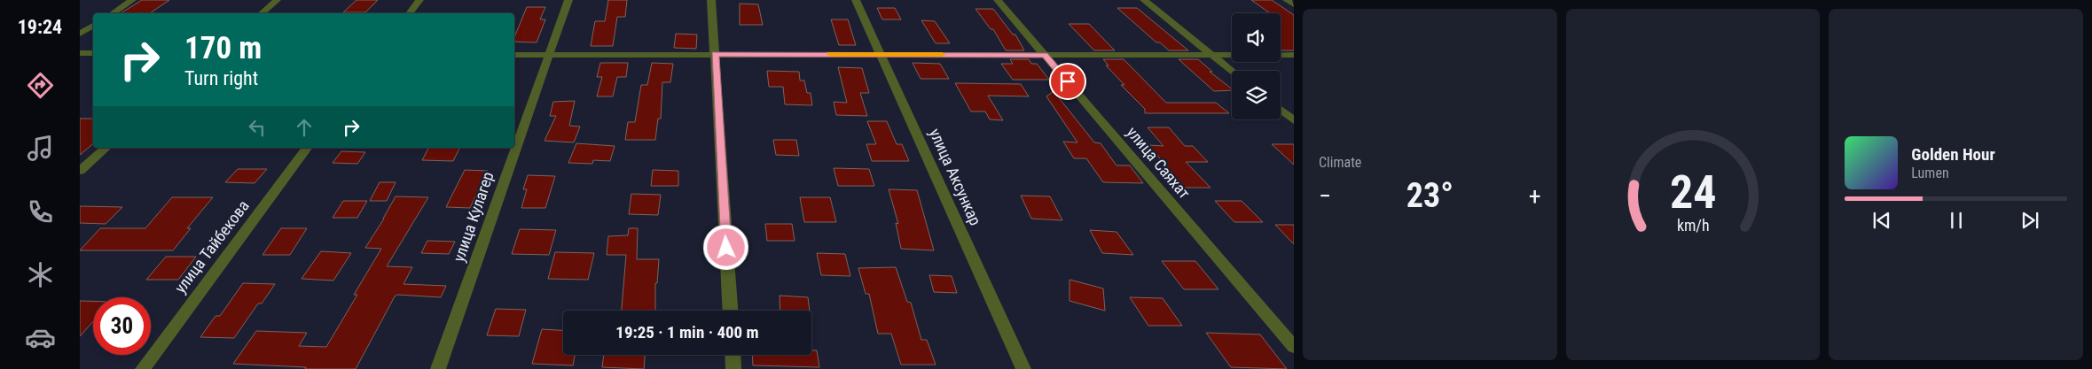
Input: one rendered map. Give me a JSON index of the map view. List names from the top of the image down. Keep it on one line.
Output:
{"streets":{"street":["улица Саяхат","улица Аксункар","улица Кулагер","улица Тайбекова"]},"page":{"tabs":"19:24","tile":"Climate","turn":["170 m","Turn right"],"song":["Golden Hour","Lumen"],"heat":["−","23°","+"],"limit":"30","trip":"19:25 · 1 min · 400 m","gauge":["24","km/h"]}}
